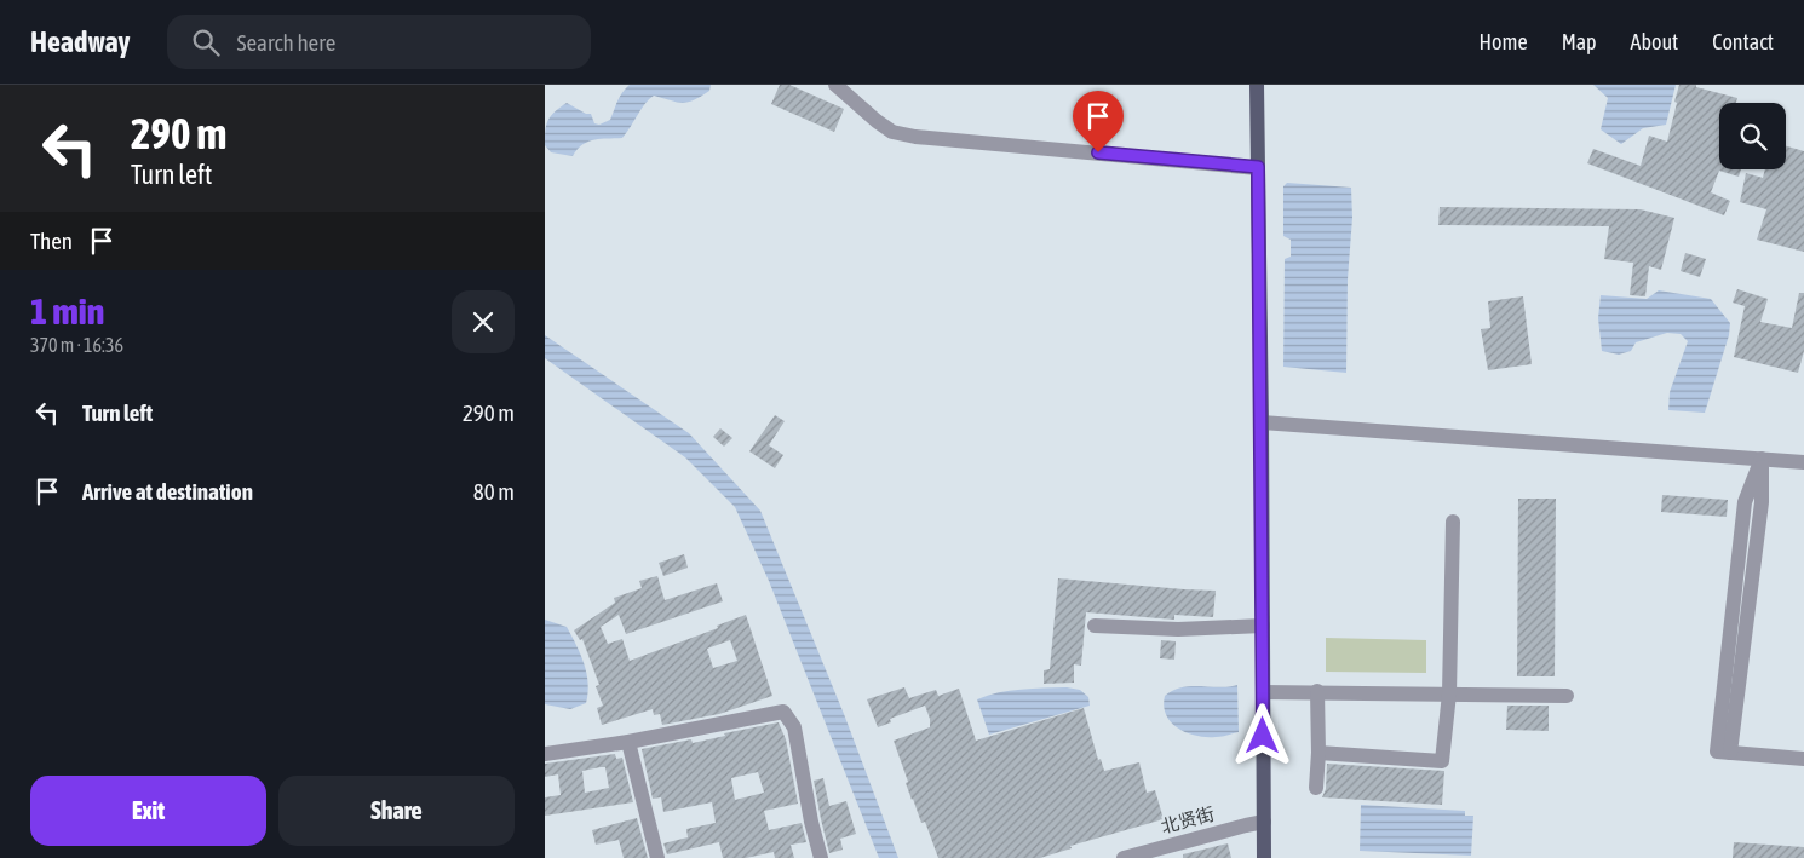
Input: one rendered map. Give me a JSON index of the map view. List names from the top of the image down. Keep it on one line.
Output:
{"streets":{"street":["北贤街"]},"page":{"header":"Headway","search":"Search here","nav":["Home","Map","About","Contact"],"turn":["290 m","Turn left"],"then":"Then","heading":["1 min","370 m · 16:36"],"list":[{"name":"Turn left","value":"290 m"},{"name":"Arrive at destination","value":"80 m"}],"buttons":["Exit","Share"]}}
